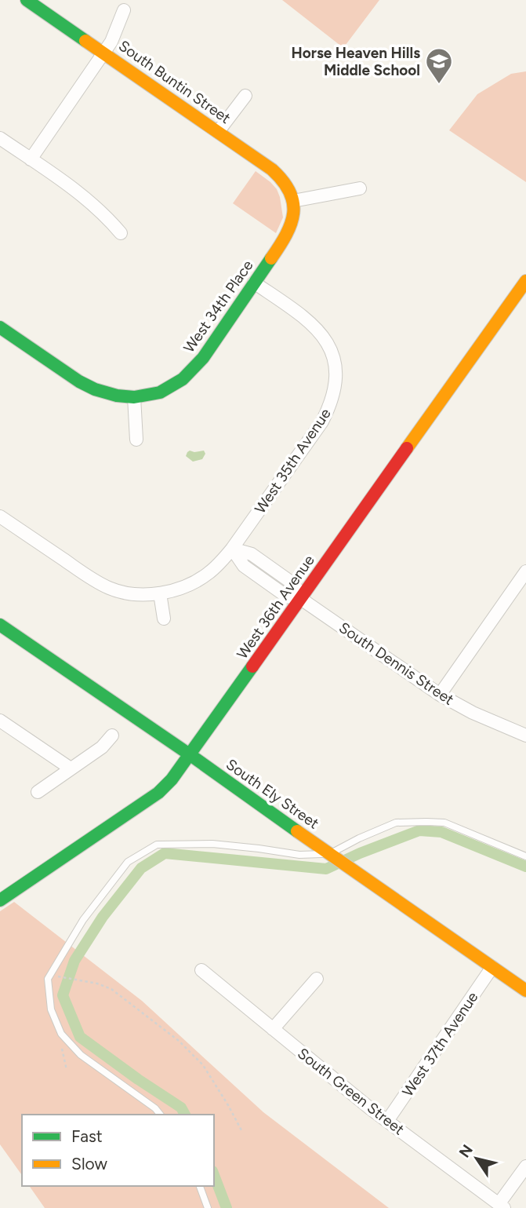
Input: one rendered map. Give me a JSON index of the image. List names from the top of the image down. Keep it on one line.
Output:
{"streets":{"street":["South Buntin Street","West 34th Place","West 35th Avenue","West 36th Avenue","South Dennis Street","South Ely Street","West 37th Avenue","South Green Street"]},"crossings":[["South Buntin Street","West 34th Place"],["West 34th Place","West 35th Avenue"],["West 35th Avenue","South Dennis Street"],["West 36th Avenue","South Dennis Street"],["West 36th Avenue","South Ely Street"],["South Ely Street","West 37th Avenue"],["West 37th Avenue","South Green Street"]],"places":{"school or university":["Horse Heaven Hills Middle School"]},"legend":["Fast","Slow"],"north":"top left"}
